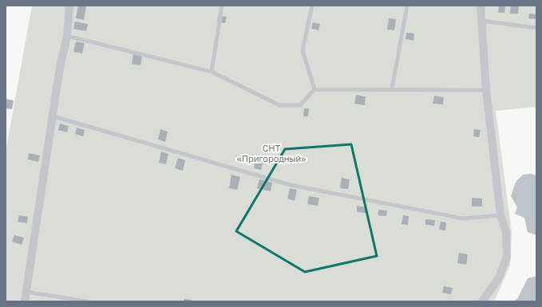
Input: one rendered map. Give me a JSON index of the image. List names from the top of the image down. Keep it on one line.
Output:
{"parks":["СНТ «Пригородный»"]}
